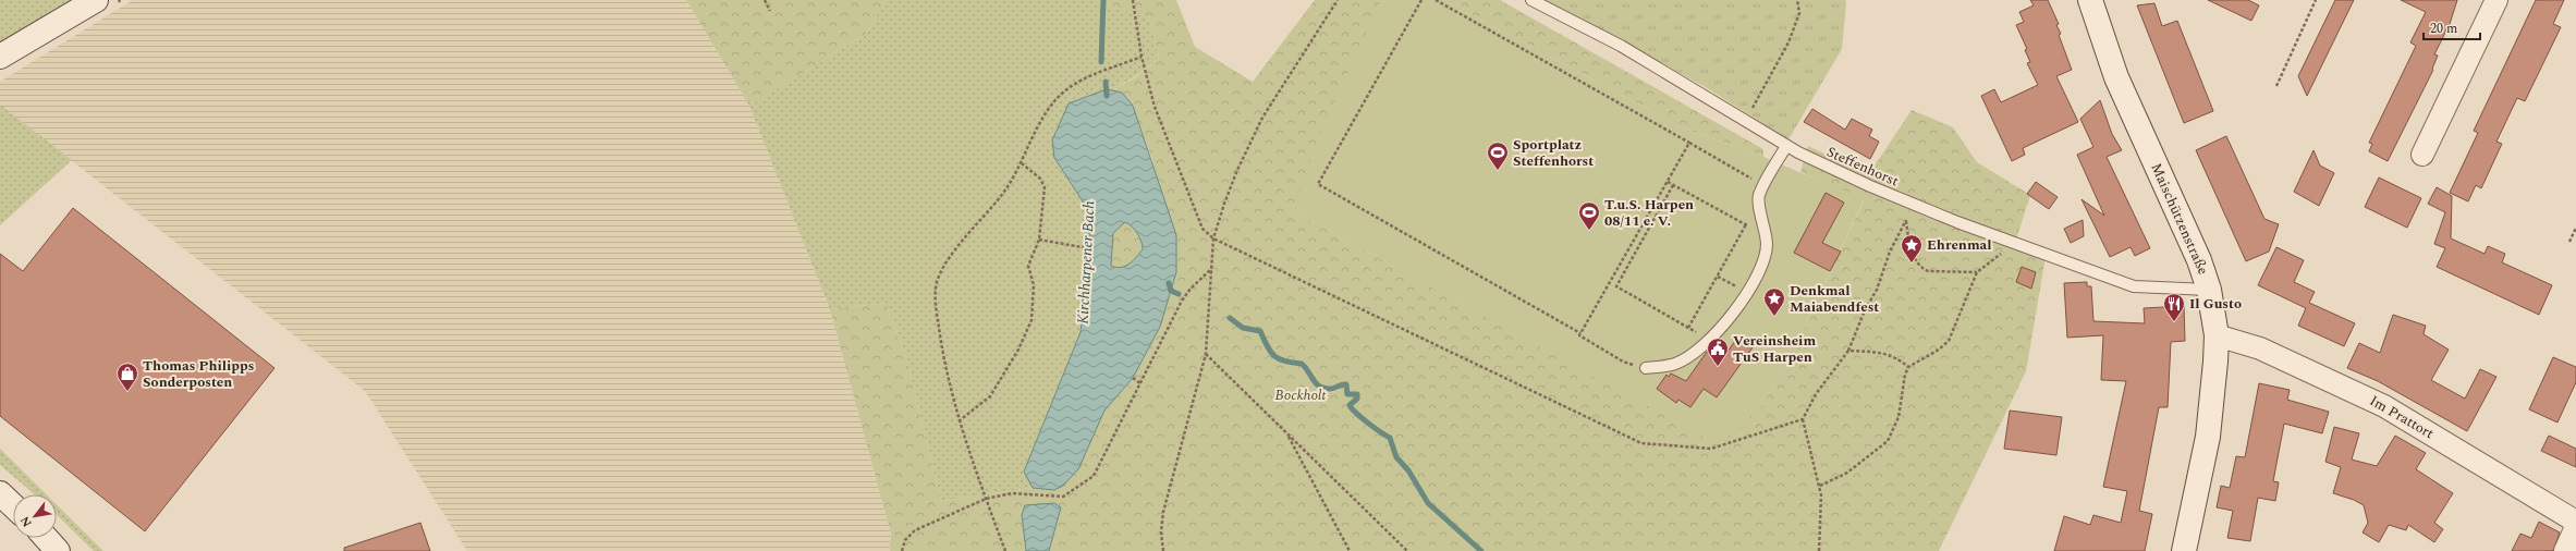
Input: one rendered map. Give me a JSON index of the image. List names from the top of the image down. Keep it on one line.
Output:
{"streets":{"street":["Maischützenstraße","Im Prattort"],"lane":["Steffenhorst"]},"crossings":[["Steffenhorst","Maischützenstraße"],["Maischützenstraße","Im Prattort"]],"water":["Kirchharpener Bach"],"parks":["Bockholt"],"places":{"sports":["Sportplatz Steffenhorst","T.u.S. Harpen 08/11 e. V."],"place":["Ehrenmal","Denkmal Maiabendfest"],"restaurant":["Il Gusto"],"public building":["Vereinsheim TuS Harpen"],"shop":["Thomas Philipps Sonderposten"]},"scale_bar":"20 m","north":"bottom left"}
